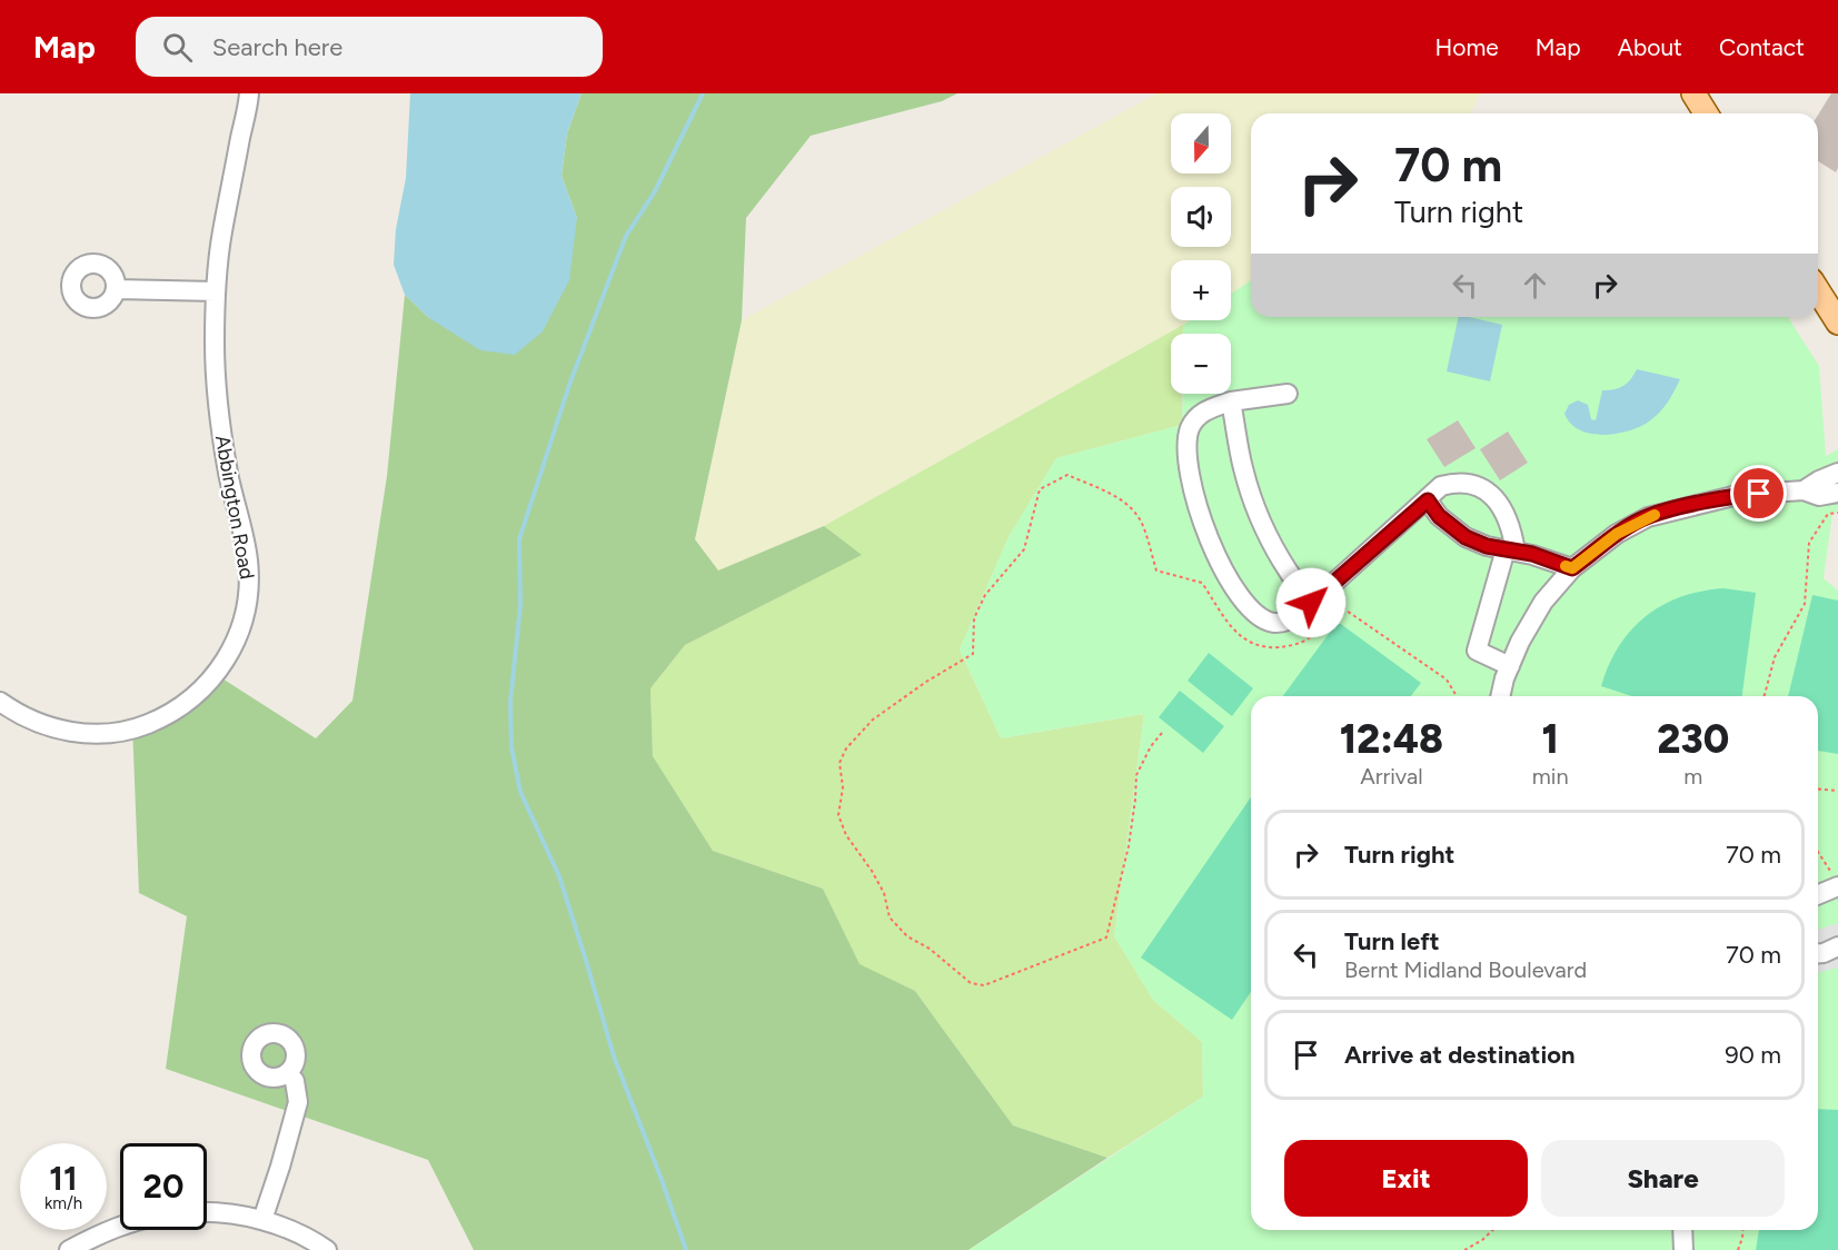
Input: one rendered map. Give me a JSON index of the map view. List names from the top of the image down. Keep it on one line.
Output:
{"streets":{"street":["Abbington Road"]},"north":"bottom","page":{"header":"Map","search":"Search here","nav":["Home","Map","About","Contact"],"map_buttons":["+","−"],"turn":["70 m","Turn right"],"eta":["12:48","Arrival","1","min","230","m"],"list":[{"name":"Turn right","value":"70 m"},{"name":"Turn left","note":"Bernt Midland Boulevard","value":"70 m"},{"name":"Arrive at destination","value":"90 m"}],"buttons":["Exit","Share"],"speed":"11 km/h","limit":"20"}}
